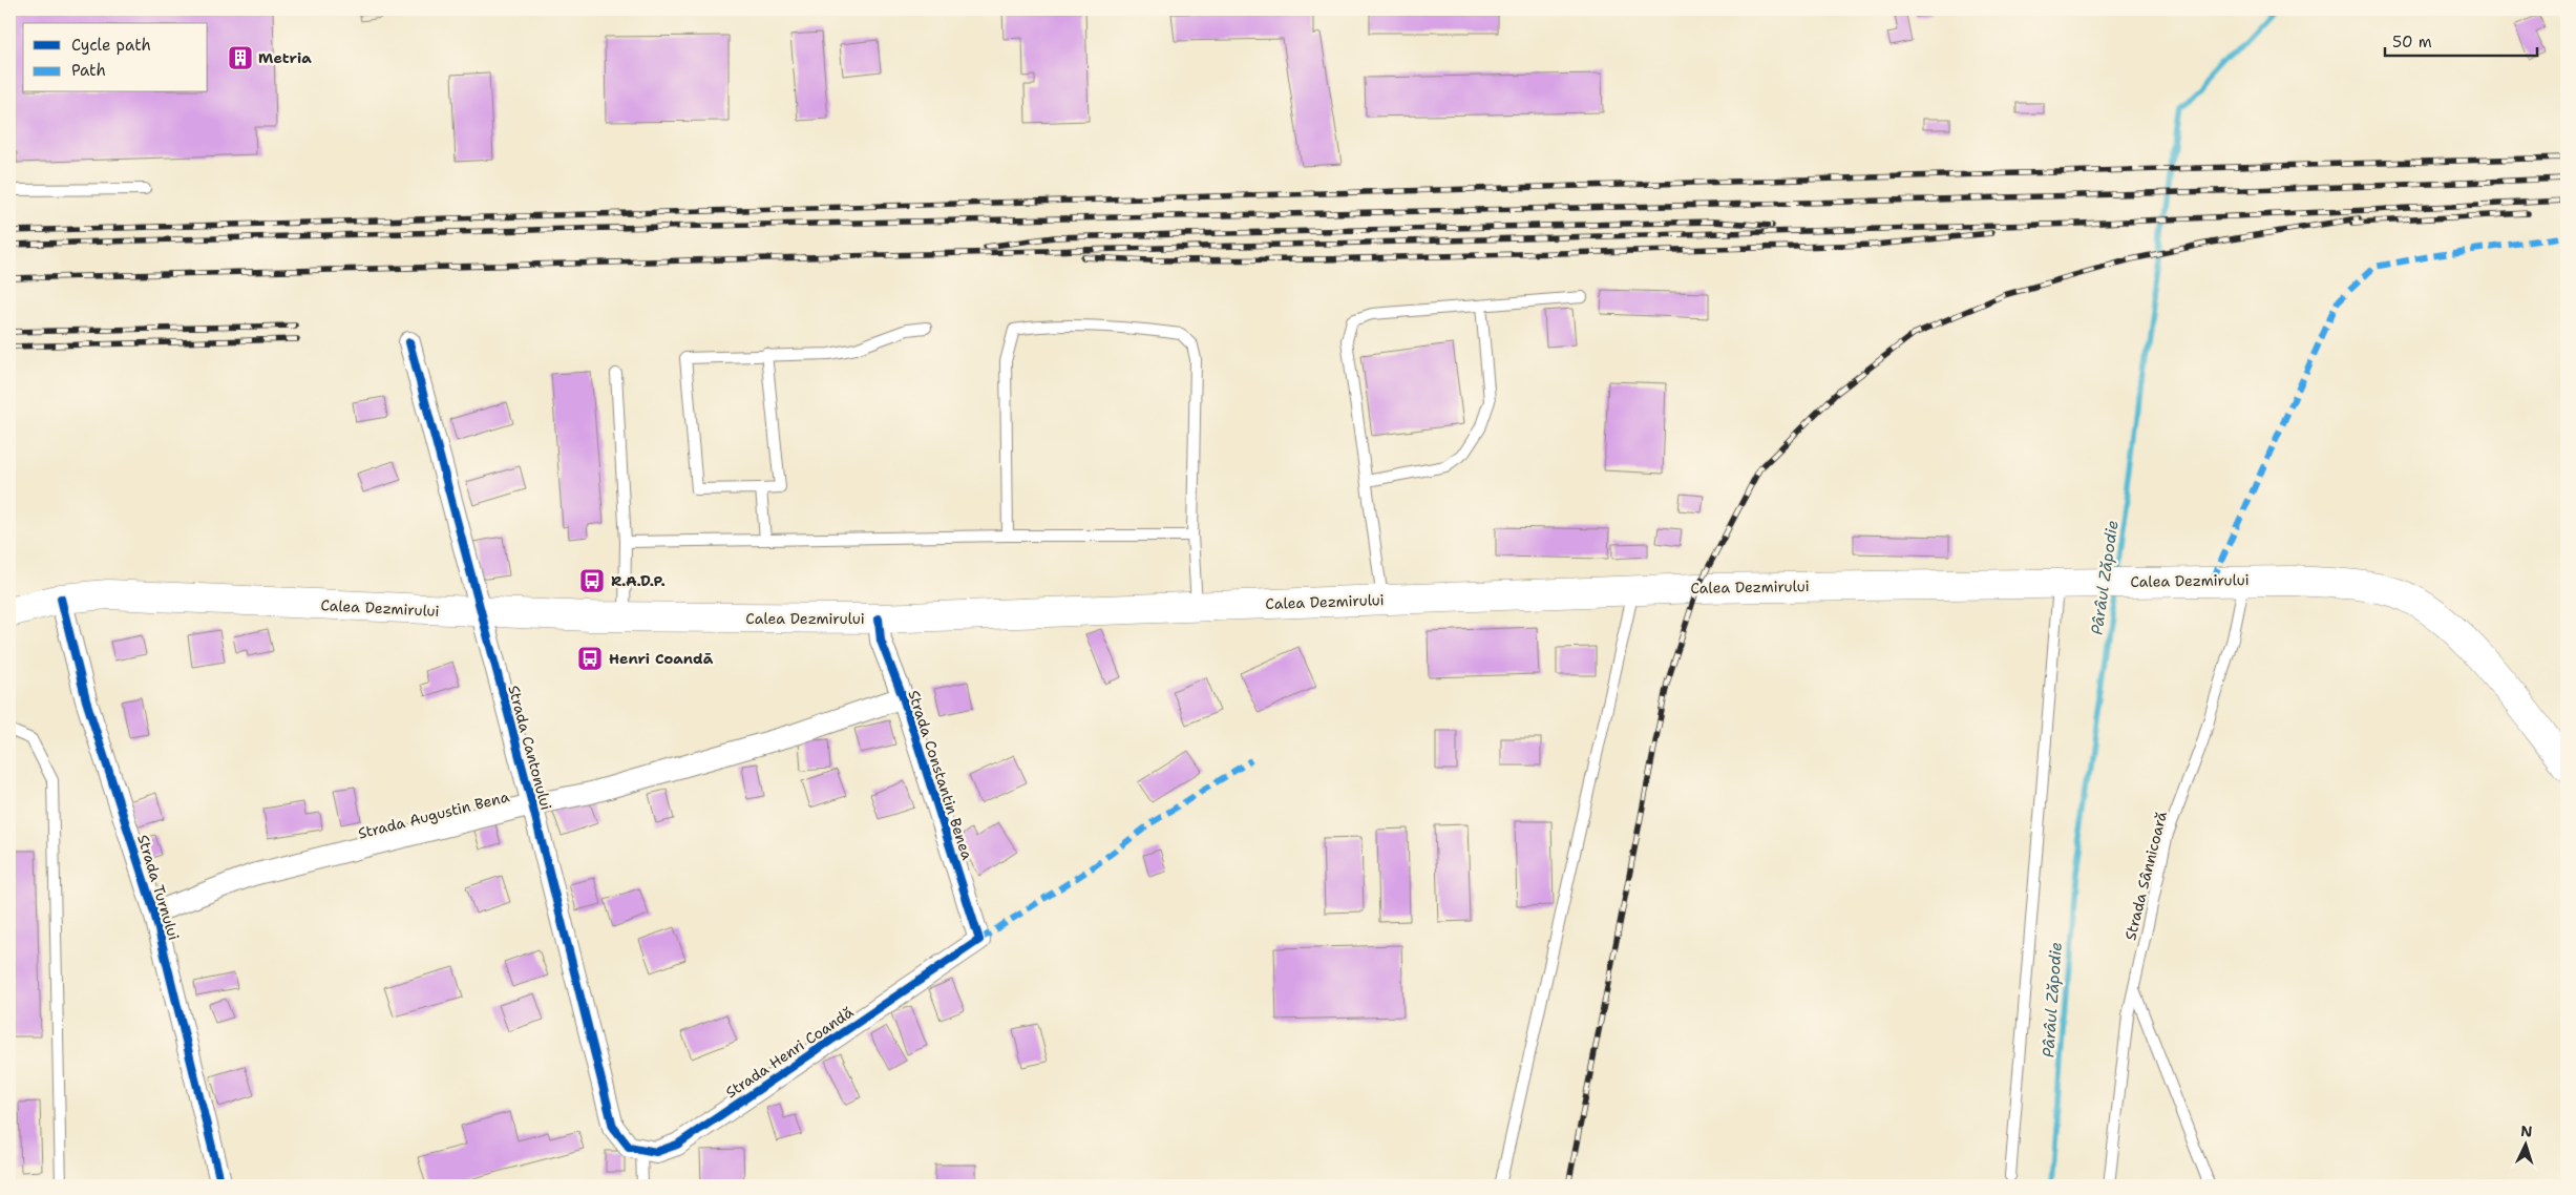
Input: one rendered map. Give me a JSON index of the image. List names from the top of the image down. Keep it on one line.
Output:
{"streets":{"main road":["Calea Dezmirului"],"street":["Strada Cantonului","Strada Constantin Benea","Strada Augustin Bena","Strada Turnului","Strada Henri Coandă"],"lane":["Strada Sânnicoară"]},"crossings":[["Calea Dezmirului","Strada Cantonului"],["Calea Dezmirului","Strada Constantin Benea"],["Calea Dezmirului","Strada Sânnicoară"],["Calea Dezmirului","Strada Turnului"],["Strada Cantonului","Strada Augustin Bena"],["Strada Cantonului","Strada Henri Coandă"],["Strada Constantin Benea","Strada Augustin Bena"],["Strada Constantin Benea","Strada Henri Coandă"],["Strada Augustin Bena","Strada Turnului"]],"water":["Pârâul Zăpodie"],"places":{"building":["Metria"],"bus stop":["R.A.D.P.","Henri Coandă"]},"legend":["Cycle path","Path"],"scale_bar":"50 m","north":"top"}
